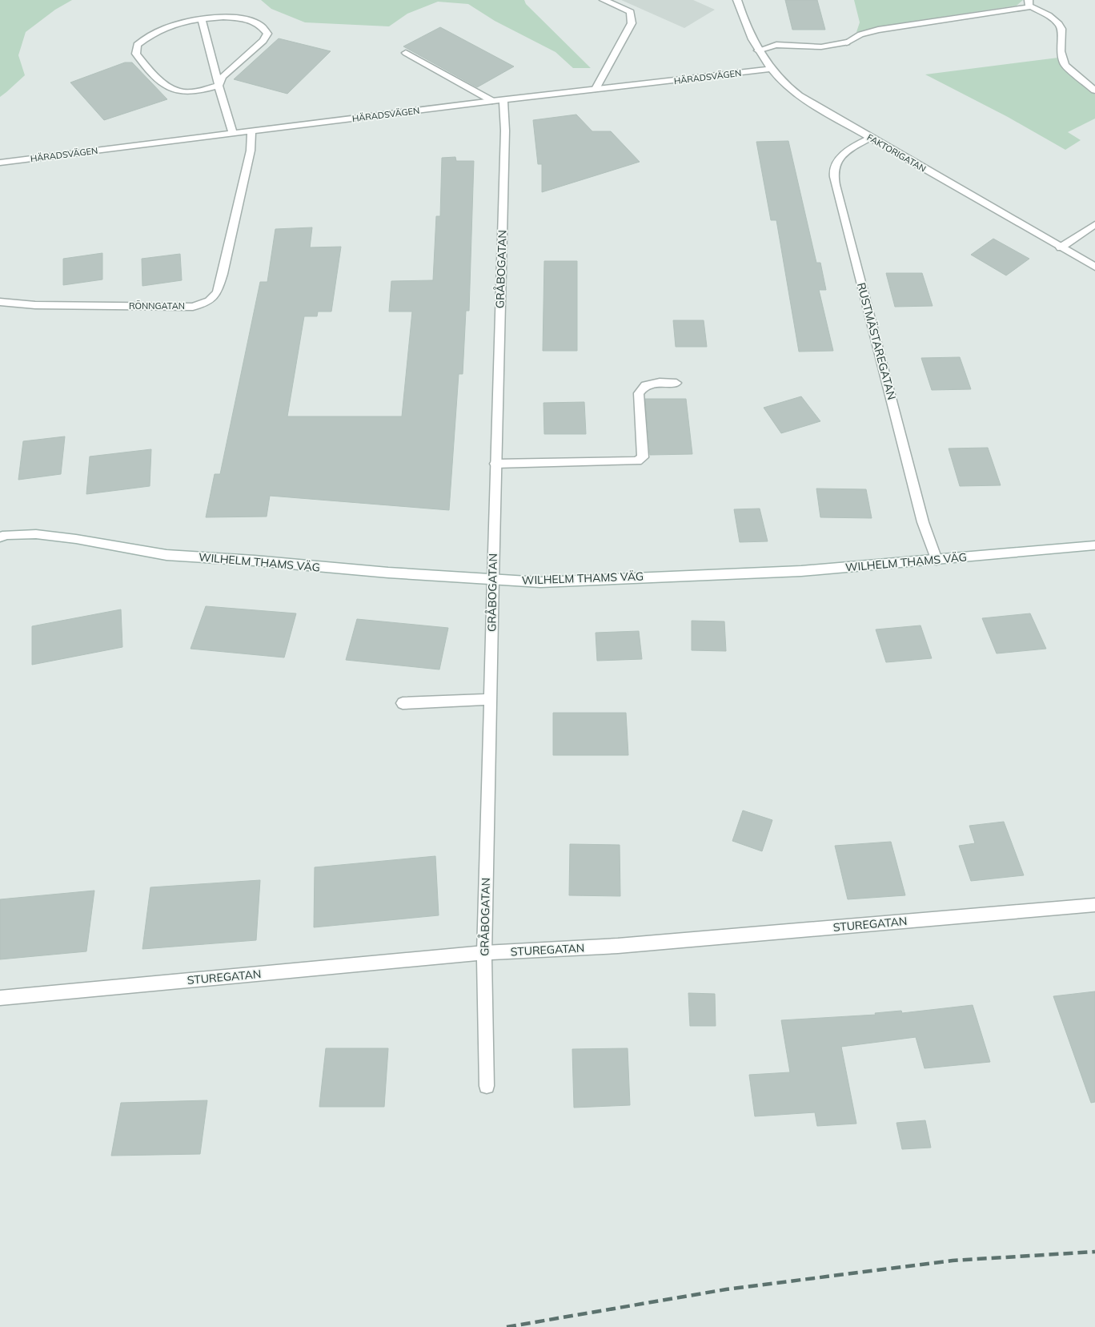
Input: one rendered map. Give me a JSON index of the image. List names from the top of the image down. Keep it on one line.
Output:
{"streets":{"street":["HÄRADSVÄGEN","FAKTORIGATAN","GRÅBOGATAN","RÖNNGATAN","RUSTMÄSTAREGATAN","WILHELM THAMS VÄG","STUREGATAN"]},"crossings":[["HÄRADSVÄGEN","FAKTORIGATAN"],["HÄRADSVÄGEN","GRÅBOGATAN"],["HÄRADSVÄGEN","RÖNNGATAN"],["FAKTORIGATAN","RUSTMÄSTAREGATAN"],["GRÅBOGATAN","WILHELM THAMS VÄG"],["GRÅBOGATAN","STUREGATAN"],["RUSTMÄSTAREGATAN","WILHELM THAMS VÄG"]]}
